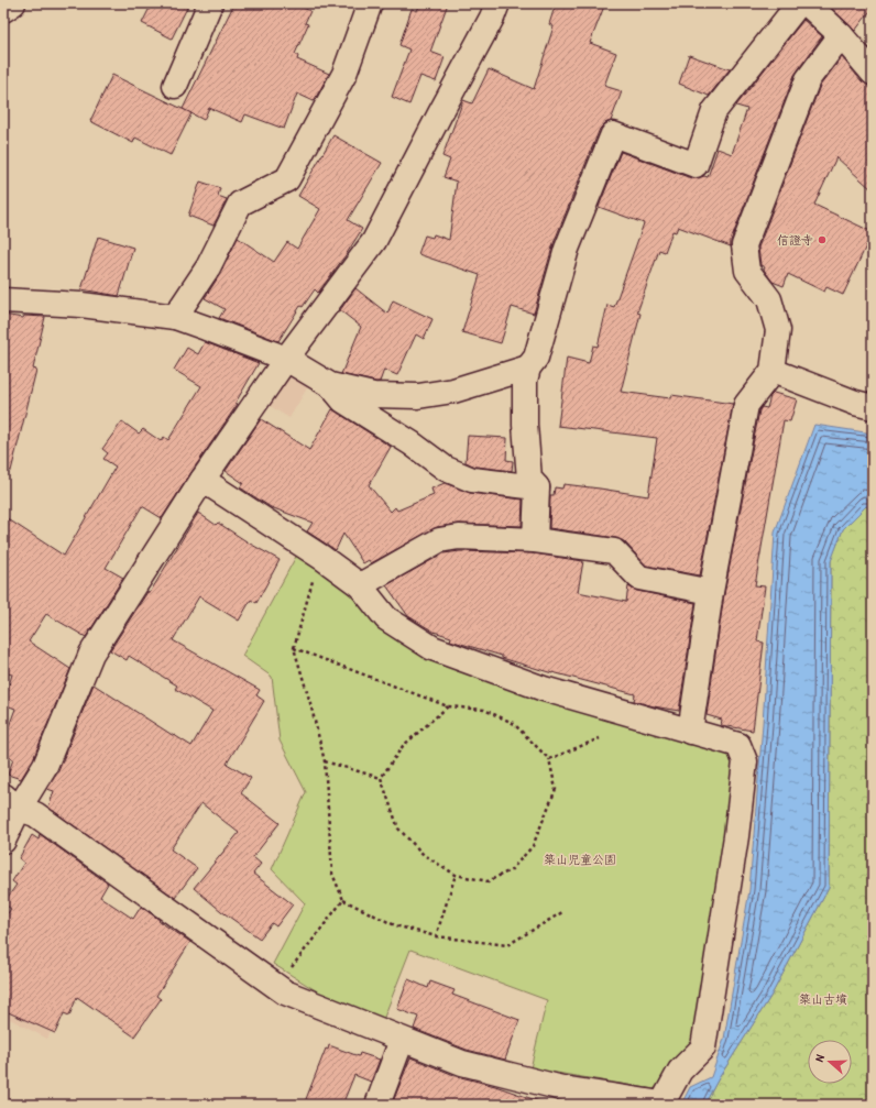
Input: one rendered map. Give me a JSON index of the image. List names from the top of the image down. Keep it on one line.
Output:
{"parks":["築山児童公園","築山古墳"],"places":["信證寺"],"north":"left"}
